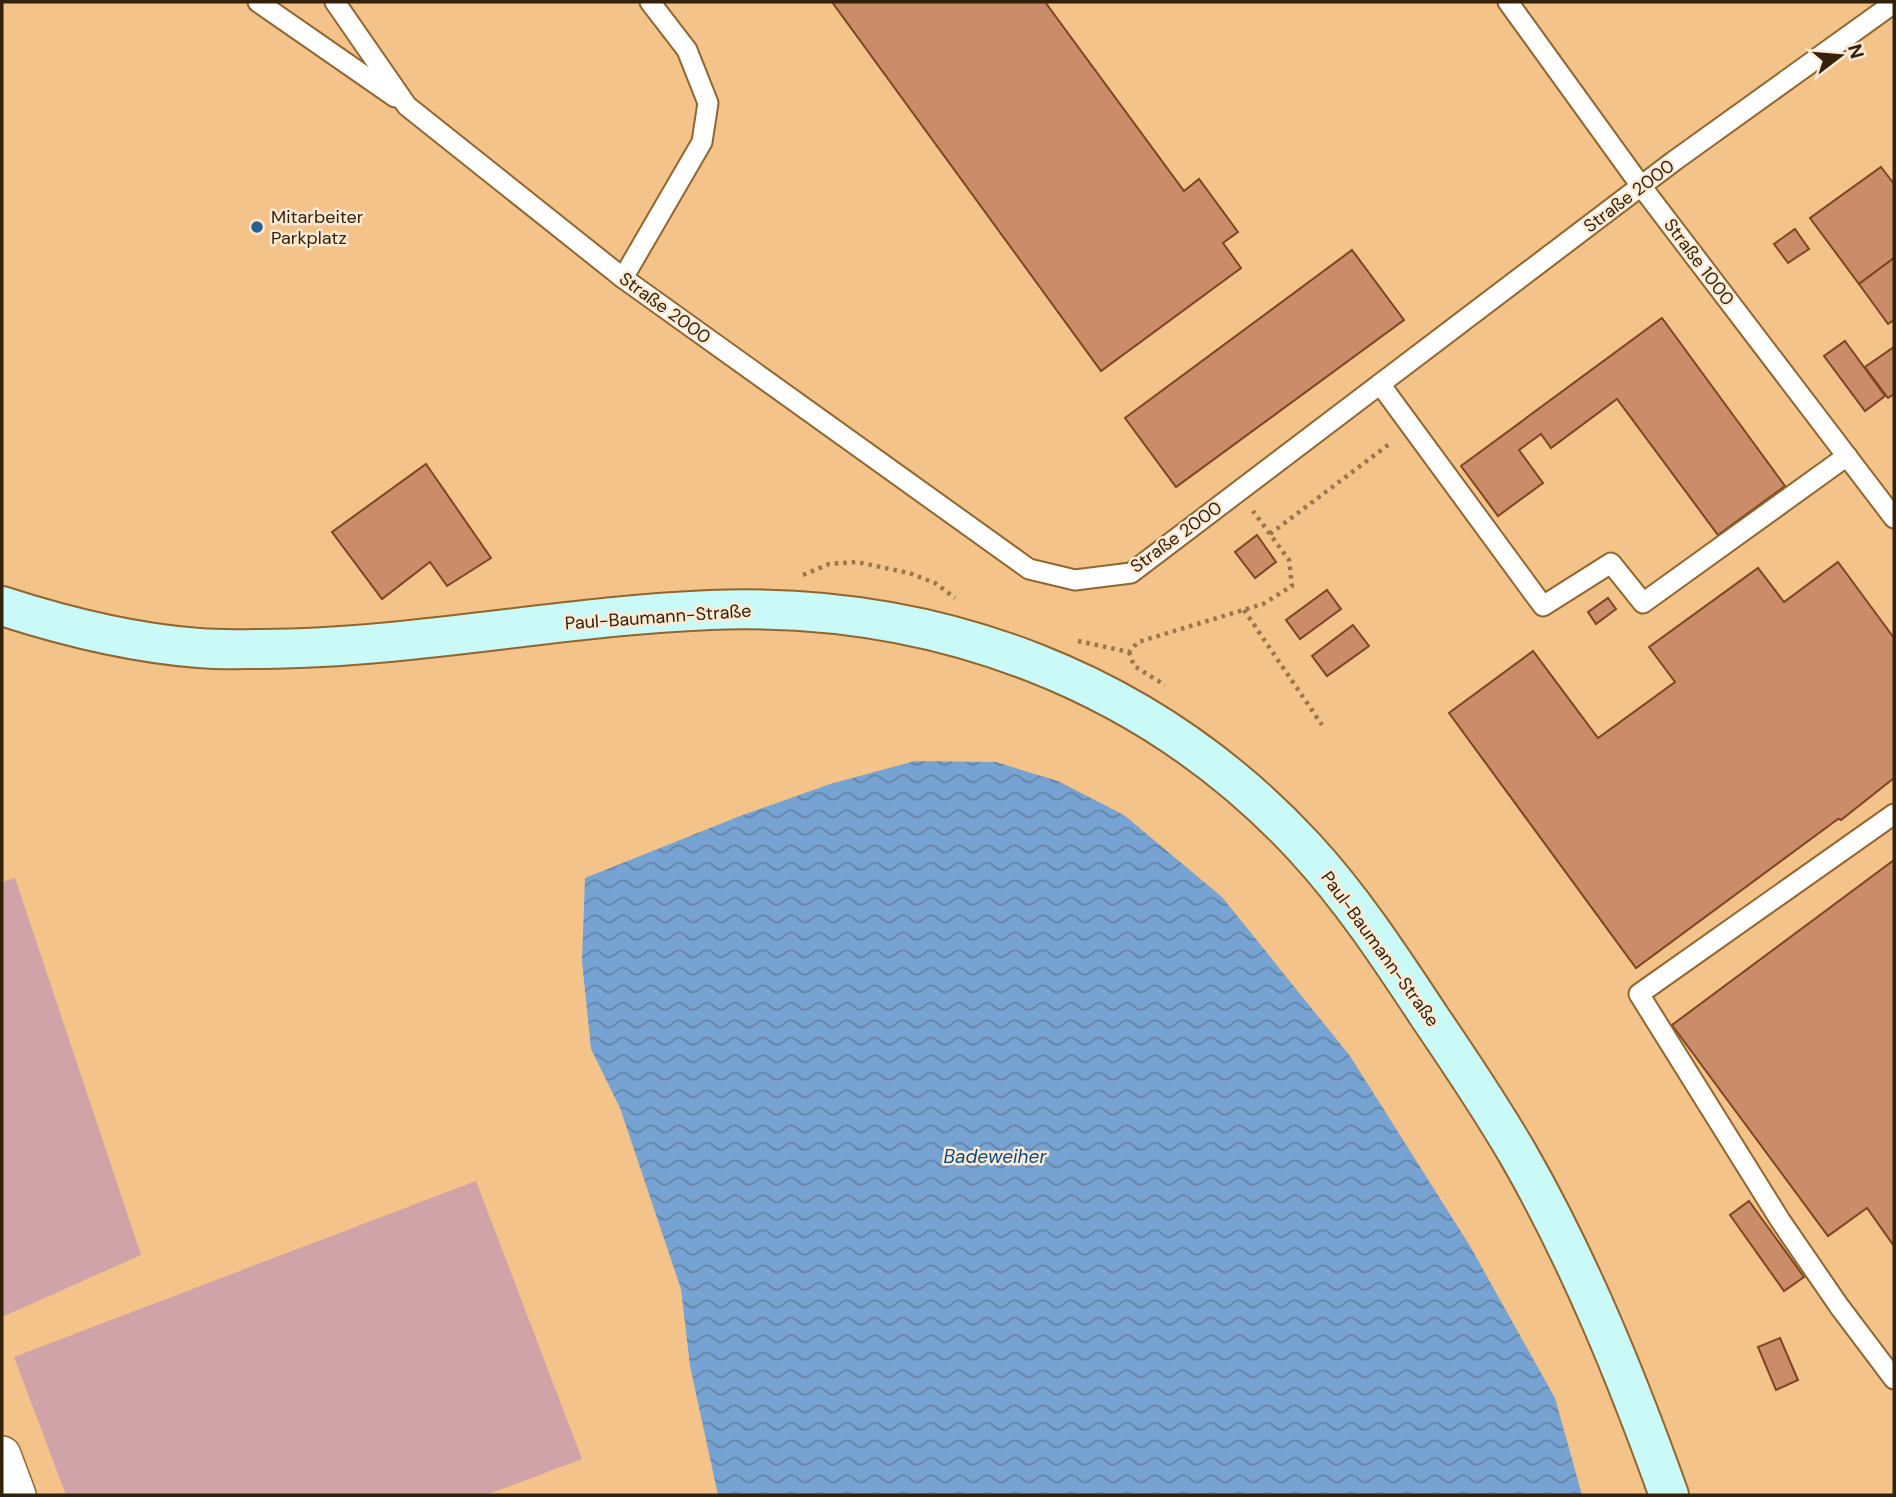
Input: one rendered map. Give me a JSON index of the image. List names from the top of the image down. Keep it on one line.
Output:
{"streets":{"main road":["Paul-Baumann-Straße"],"lane":["Straße 2000","Straße 1000"]},"crossings":[["Straße 2000","Straße 1000"]],"water":["Badeweiher"],"places":["Mitarbeiter Parkplatz"],"north":"right"}
